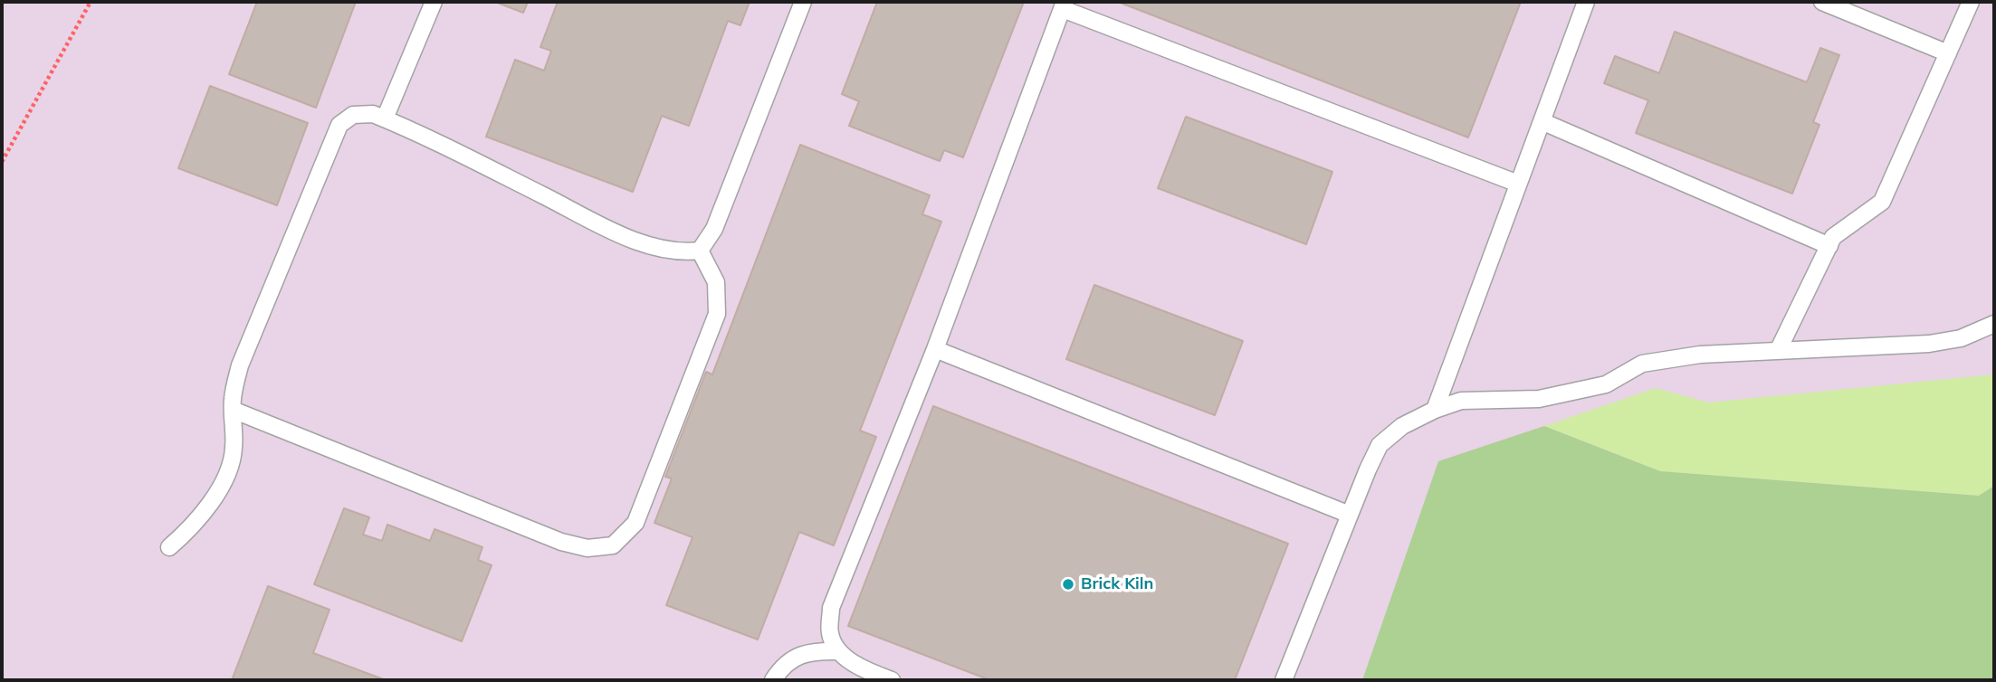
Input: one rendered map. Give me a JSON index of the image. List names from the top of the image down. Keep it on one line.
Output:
{"places":["Brick Kiln"]}
